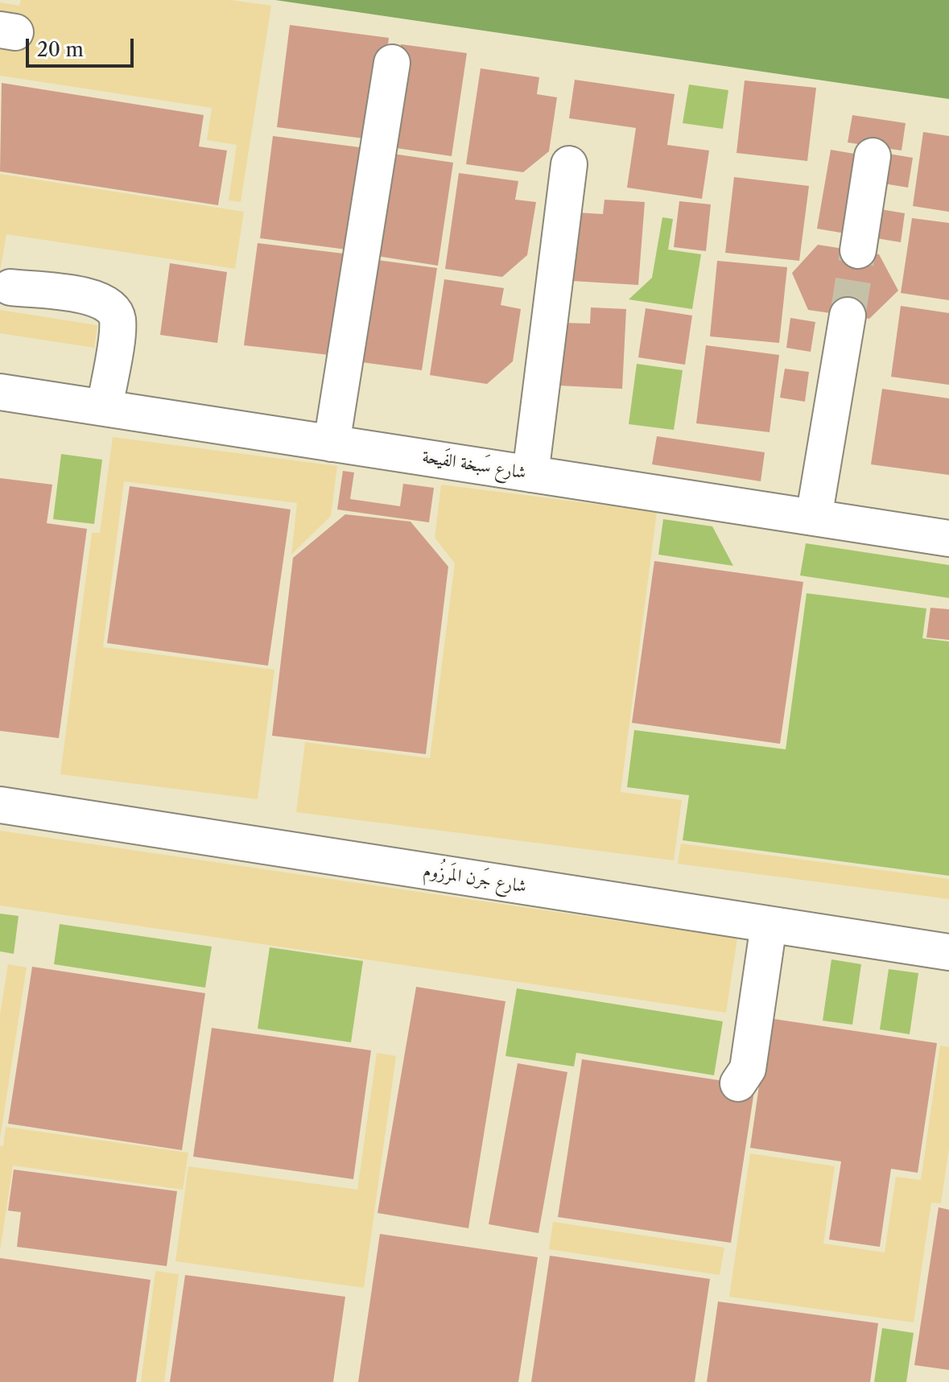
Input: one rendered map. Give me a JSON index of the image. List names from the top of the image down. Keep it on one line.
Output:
{"streets":{"street":["شارع سَبخة الفَيحة","شارع جَرن المَرزُوم"]},"scale_bar":"20 m"}
